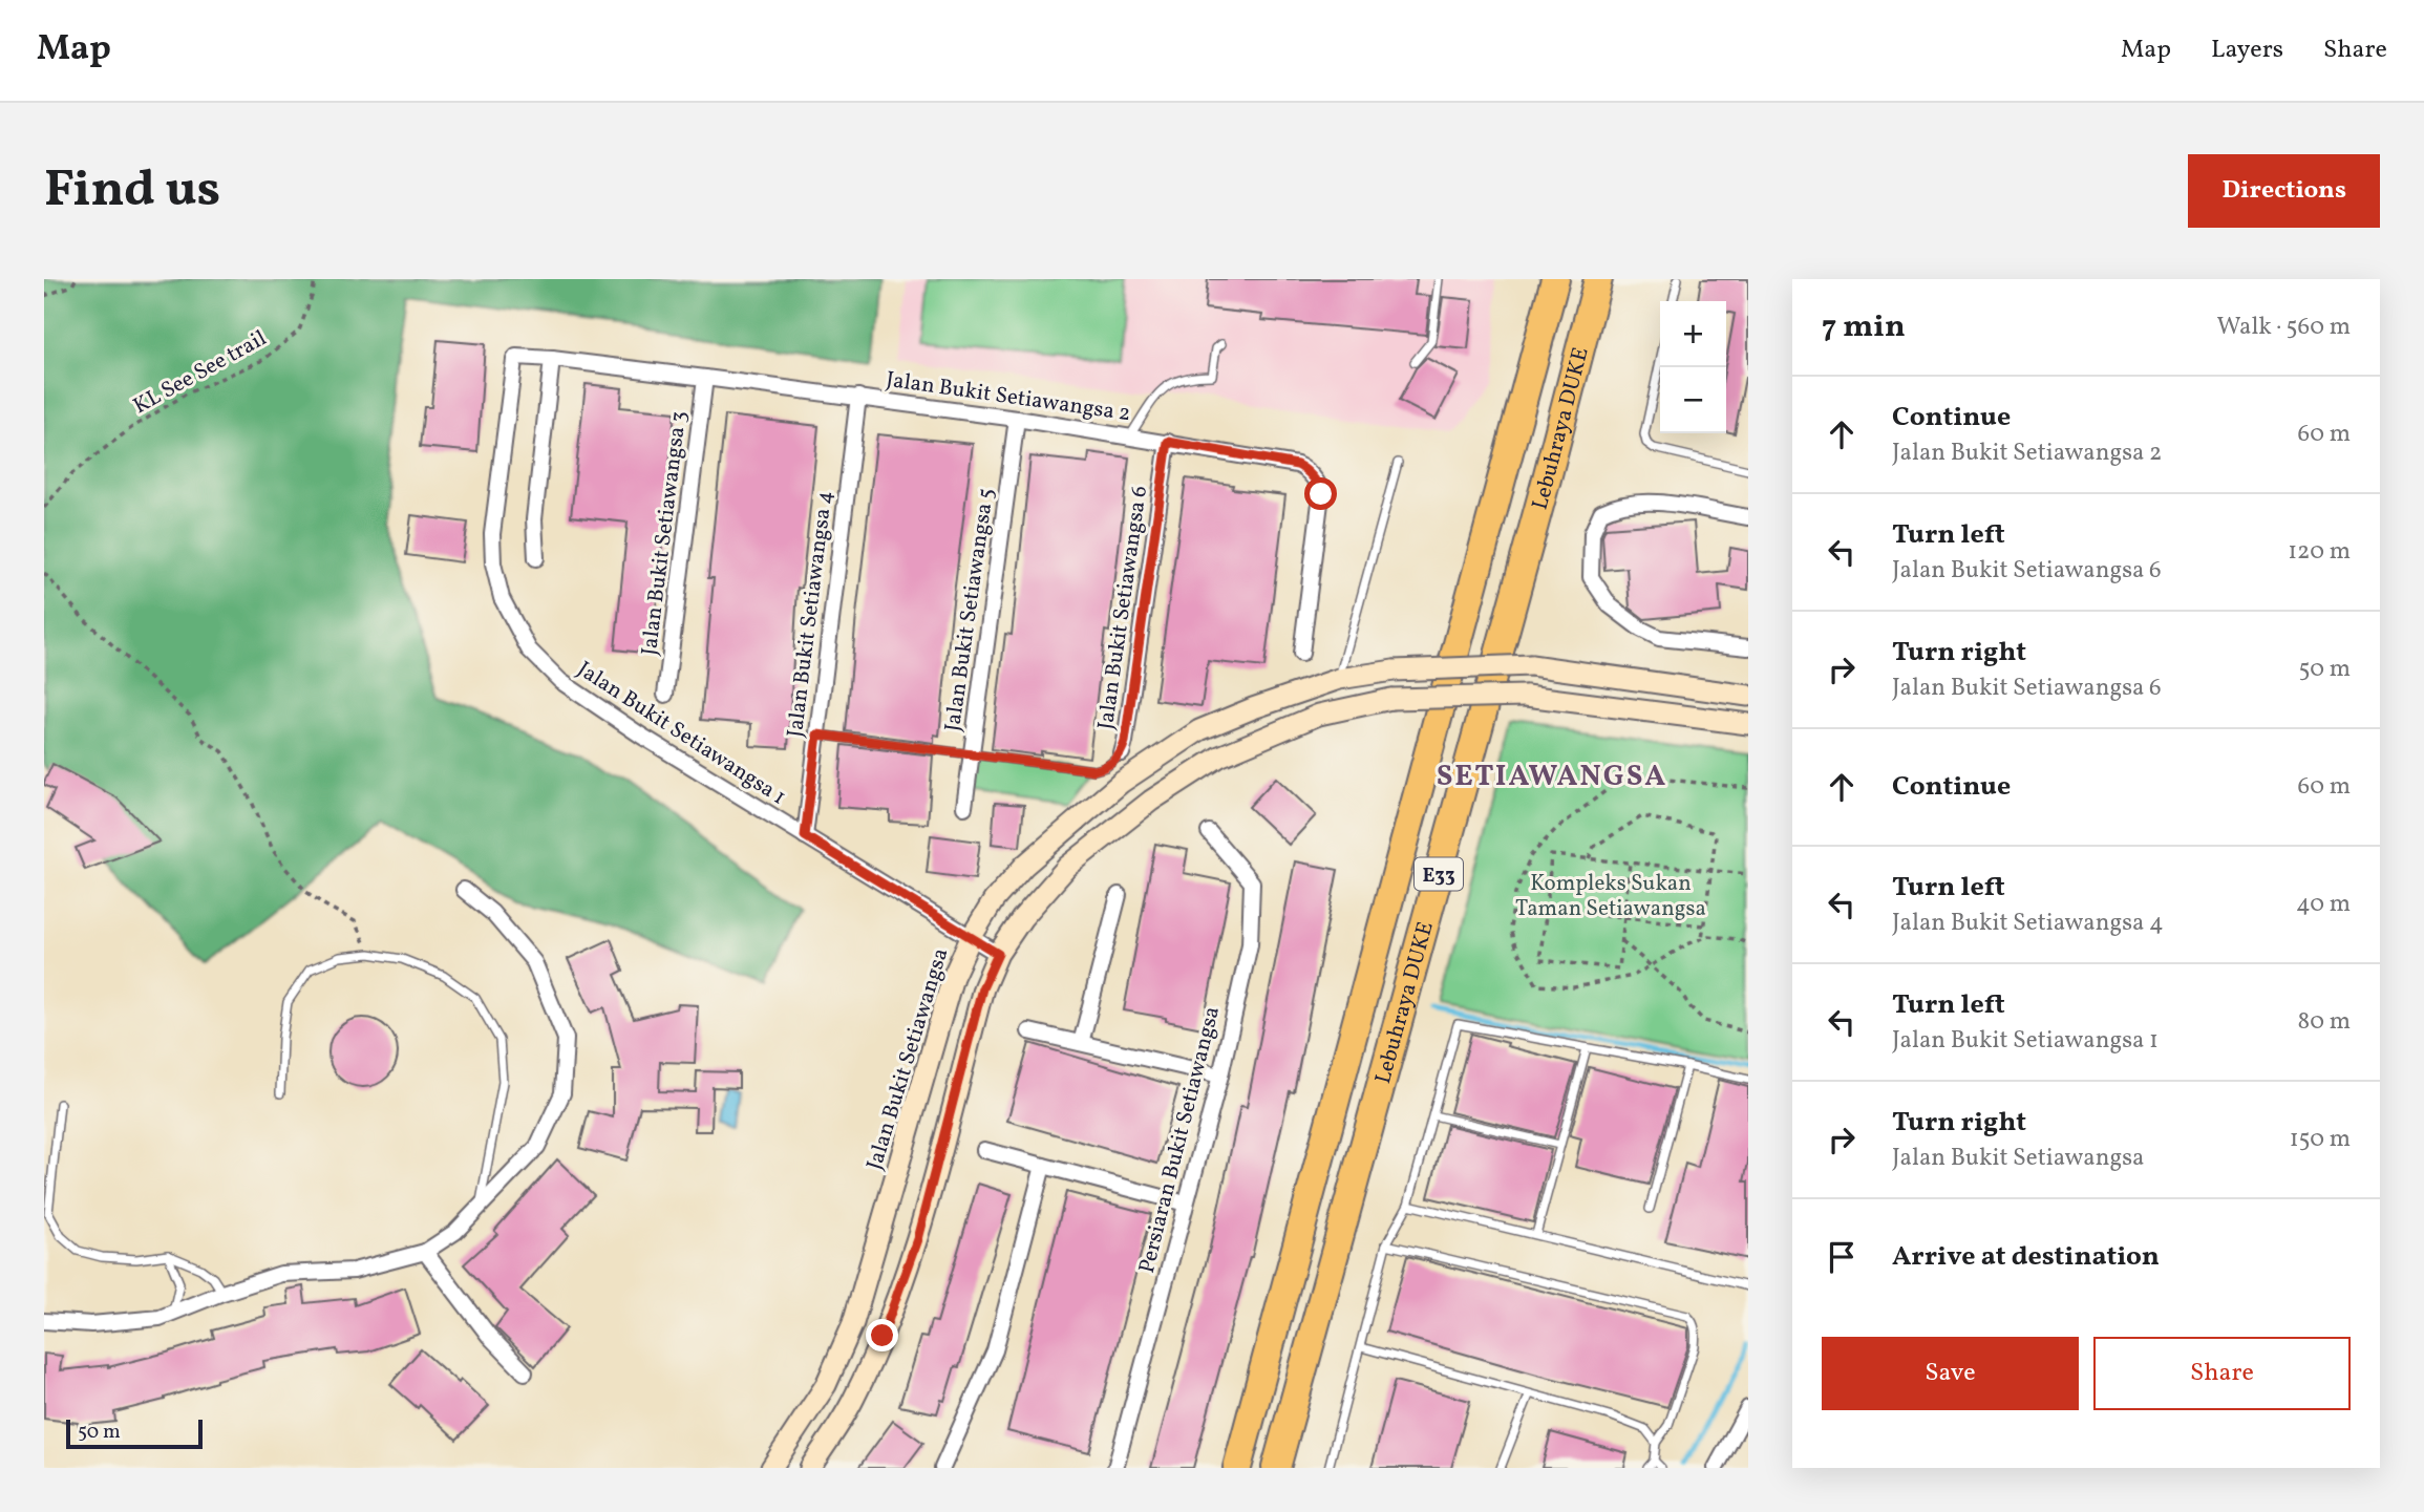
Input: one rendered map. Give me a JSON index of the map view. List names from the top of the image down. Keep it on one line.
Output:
{"streets":{"highway":["Lebuhraya DUKE","E33"],"street":["Jalan Bukit Setiawangsa 2","Jalan Bukit Setiawangsa 3","Jalan Bukit Setiawangsa 6","Jalan Bukit Setiawangsa 5","Jalan Bukit Setiawangsa 4","Jalan Bukit Setiawangsa 1","Jalan Bukit Setiawangsa","Persiaran Bukit Setiawangsa"],"path":["KL See See trail"]},"crossings":[["Jalan Bukit Setiawangsa 2","Jalan Bukit Setiawangsa 3"],["Jalan Bukit Setiawangsa 2","Jalan Bukit Setiawangsa 6"],["Jalan Bukit Setiawangsa 2","Jalan Bukit Setiawangsa 5"],["Jalan Bukit Setiawangsa 2","Jalan Bukit Setiawangsa 4"],["Jalan Bukit Setiawangsa 2","Jalan Bukit Setiawangsa 1"],["Jalan Bukit Setiawangsa 6","Jalan Bukit Setiawangsa 5"],["Jalan Bukit Setiawangsa 6","Jalan Bukit Setiawangsa 4"],["Jalan Bukit Setiawangsa 4","Jalan Bukit Setiawangsa 1"],["Jalan Bukit Setiawangsa 1","Jalan Bukit Setiawangsa"]],"districts":["SETIAWANGSA"],"parks":["Kompleks Sukan Taman Setiawangsa"],"scale_bar":"50 m","page":{"header":"Map","nav":["Map","Layers","Share"],"buttons":["Directions",["Save","Share"]],"title":"Find us","heading":["7 min","Walk · 560 m"],"map_buttons":["+","−"],"list":[["Continue","Jalan Bukit Setiawangsa 2","60 m"],["Turn left","Jalan Bukit Setiawangsa 6","120 m"],["Turn right","Jalan Bukit Setiawangsa 6","50 m"],["Continue","60 m"],["Turn left","Jalan Bukit Setiawangsa 4","40 m"],["Turn left","Jalan Bukit Setiawangsa 1","80 m"],["Turn right","Jalan Bukit Setiawangsa","150 m"],"Arrive at destination"],"scale":"50 m"}}
